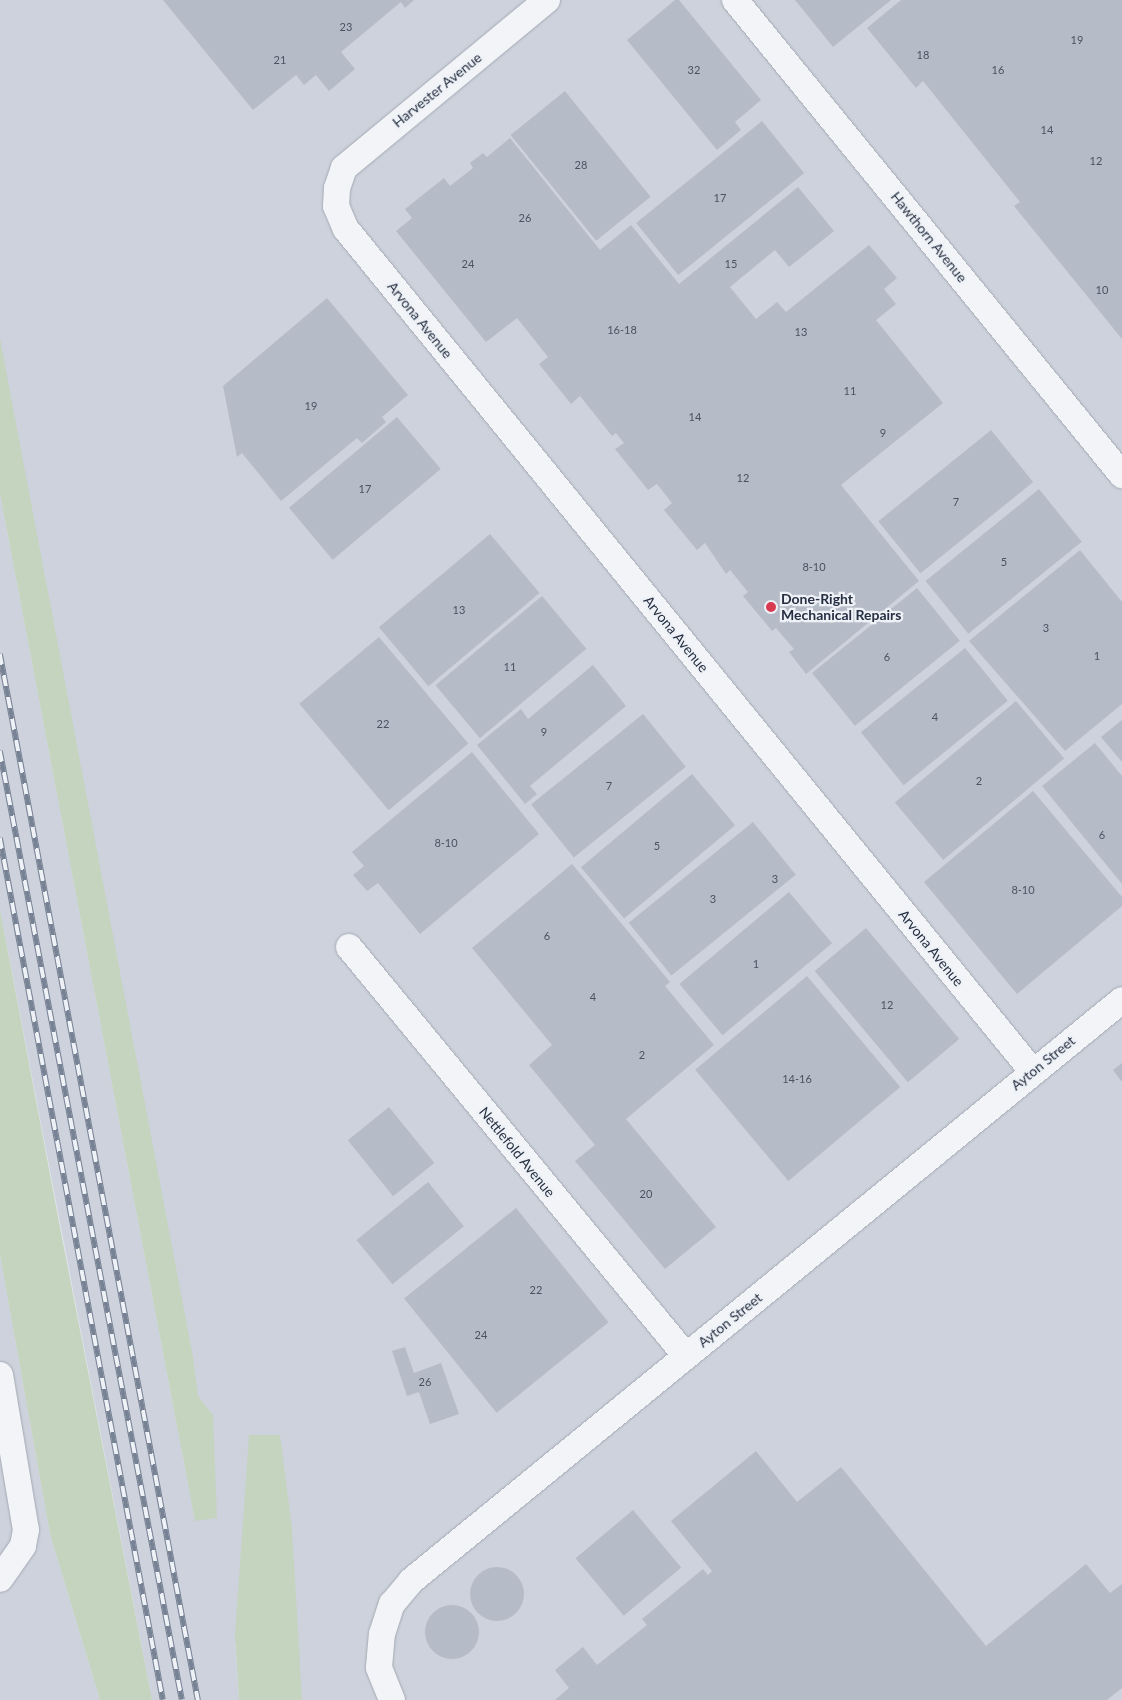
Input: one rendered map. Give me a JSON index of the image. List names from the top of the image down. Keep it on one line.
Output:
{"streets":{"street":["Harvester Avenue","Hawthorn Avenue","Arvona Avenue","Ayton Street","Nettlefold Avenue"]},"crossings":[["Harvester Avenue","Arvona Avenue"],["Arvona Avenue","Ayton Street"],["Ayton Street","Nettlefold Avenue"]],"places":["Done-Right Mechanical Repairs"],"house_numbers":["23","19","18","21","32","16","14","12","28","17","26","24","15","10","16-18","13","11","19","14","9","12","17","7","5","8-10","13","3","1","6","11","4","22","9","2","7","6","8-10","5","3","8-10","3","6","1","4","12","2","14-16","20","22","24","26"]}
